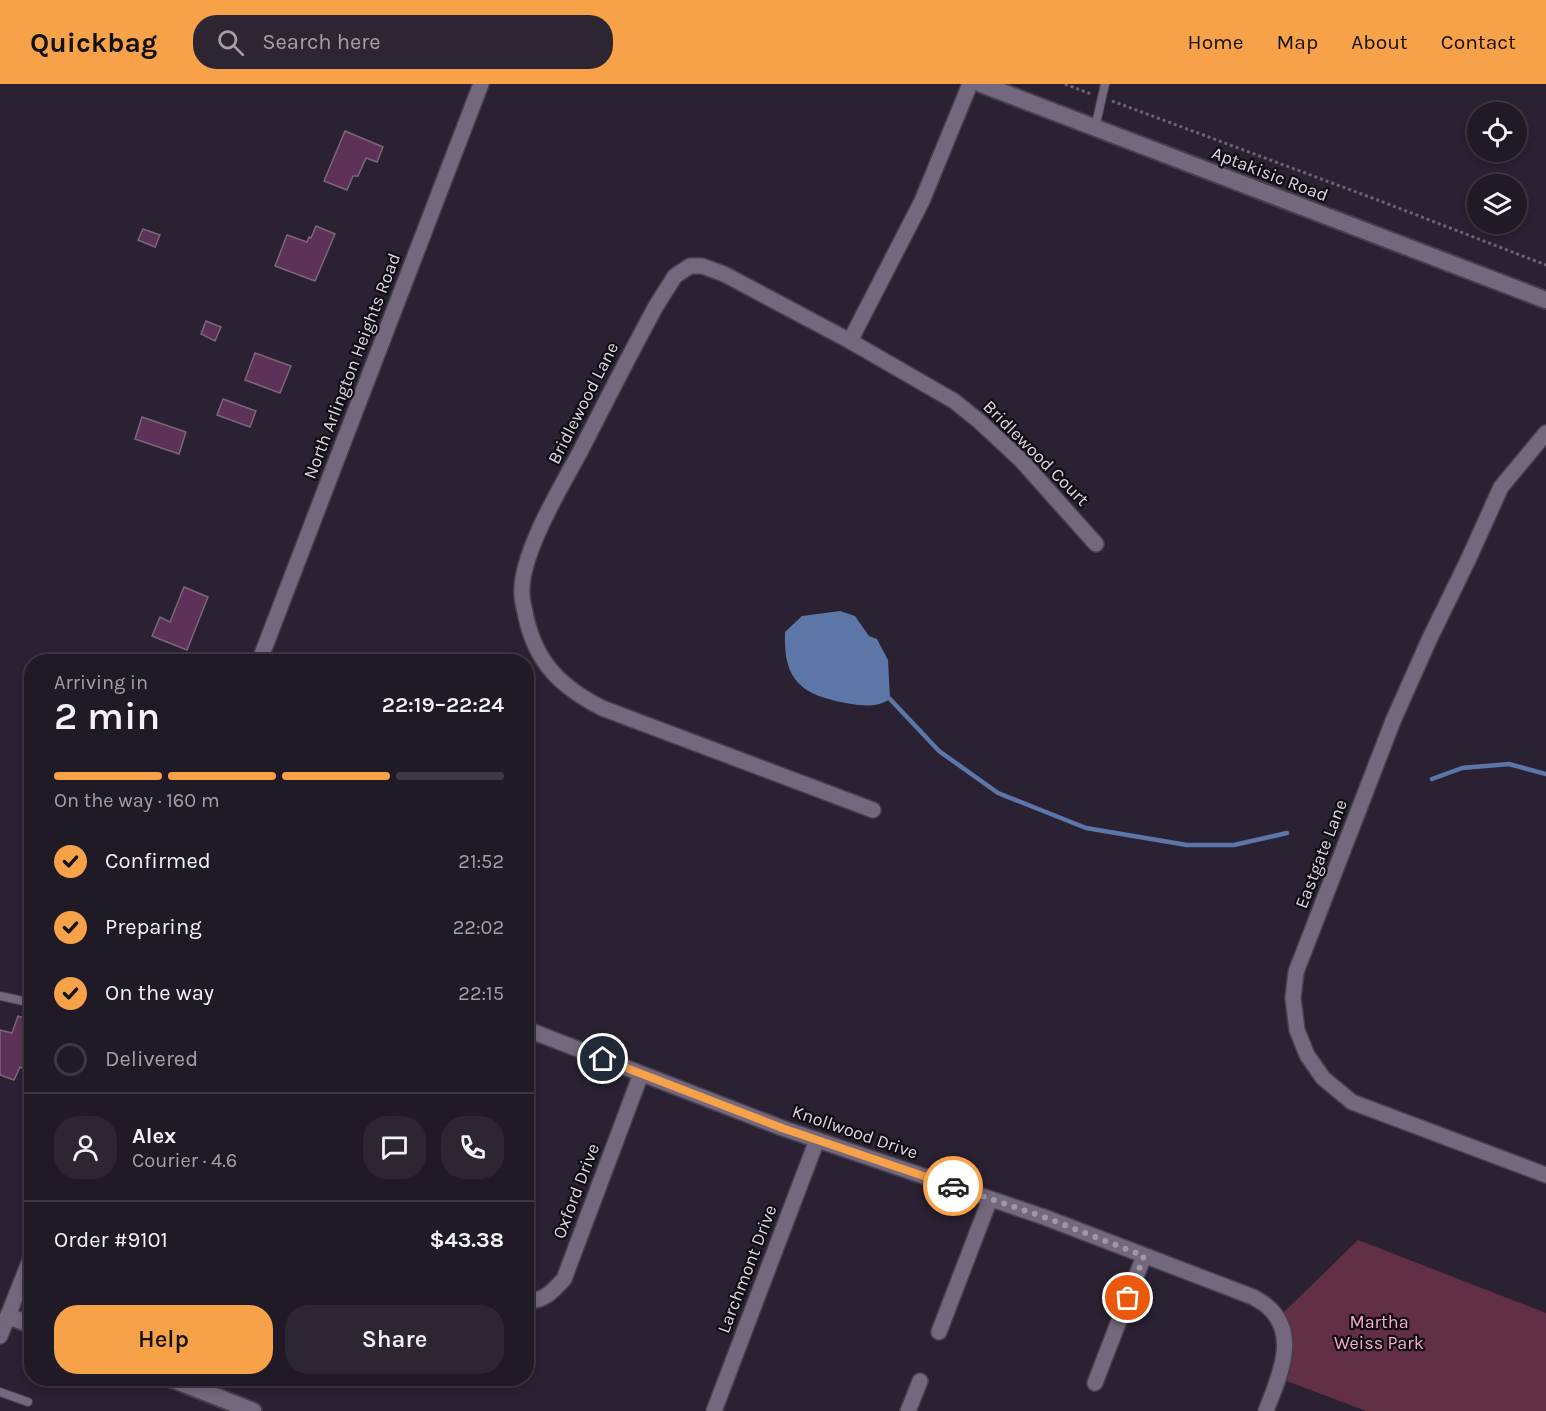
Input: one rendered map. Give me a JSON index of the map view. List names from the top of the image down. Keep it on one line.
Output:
{"streets":{"main road":["Aptakisic Road"],"street":["North Arlington Heights Road","Bridlewood Lane","Bridlewood Court","Eastgate Lane","Knollwood Drive","Oxford Drive","Larchmont Drive"]},"crossings":[["Bridlewood Lane","Bridlewood Court"],["Knollwood Drive","Oxford Drive"],["Knollwood Drive","Larchmont Drive"]],"parks":["Martha Weiss Park"],"page":{"header":"Quickbag","search":"Search here","nav":["Home","Map","About","Contact"],"heading":["2 min","Arriving in","22:19–22:24"],"panel":["Alex","Courier · 4.6","Order #9101","$43.38"],"bar":"On the way · 160 m","list":[["Confirmed","21:52"],["Preparing","22:02"],["On the way","22:15"],"Delivered"],"buttons":["Help","Share"]}}
